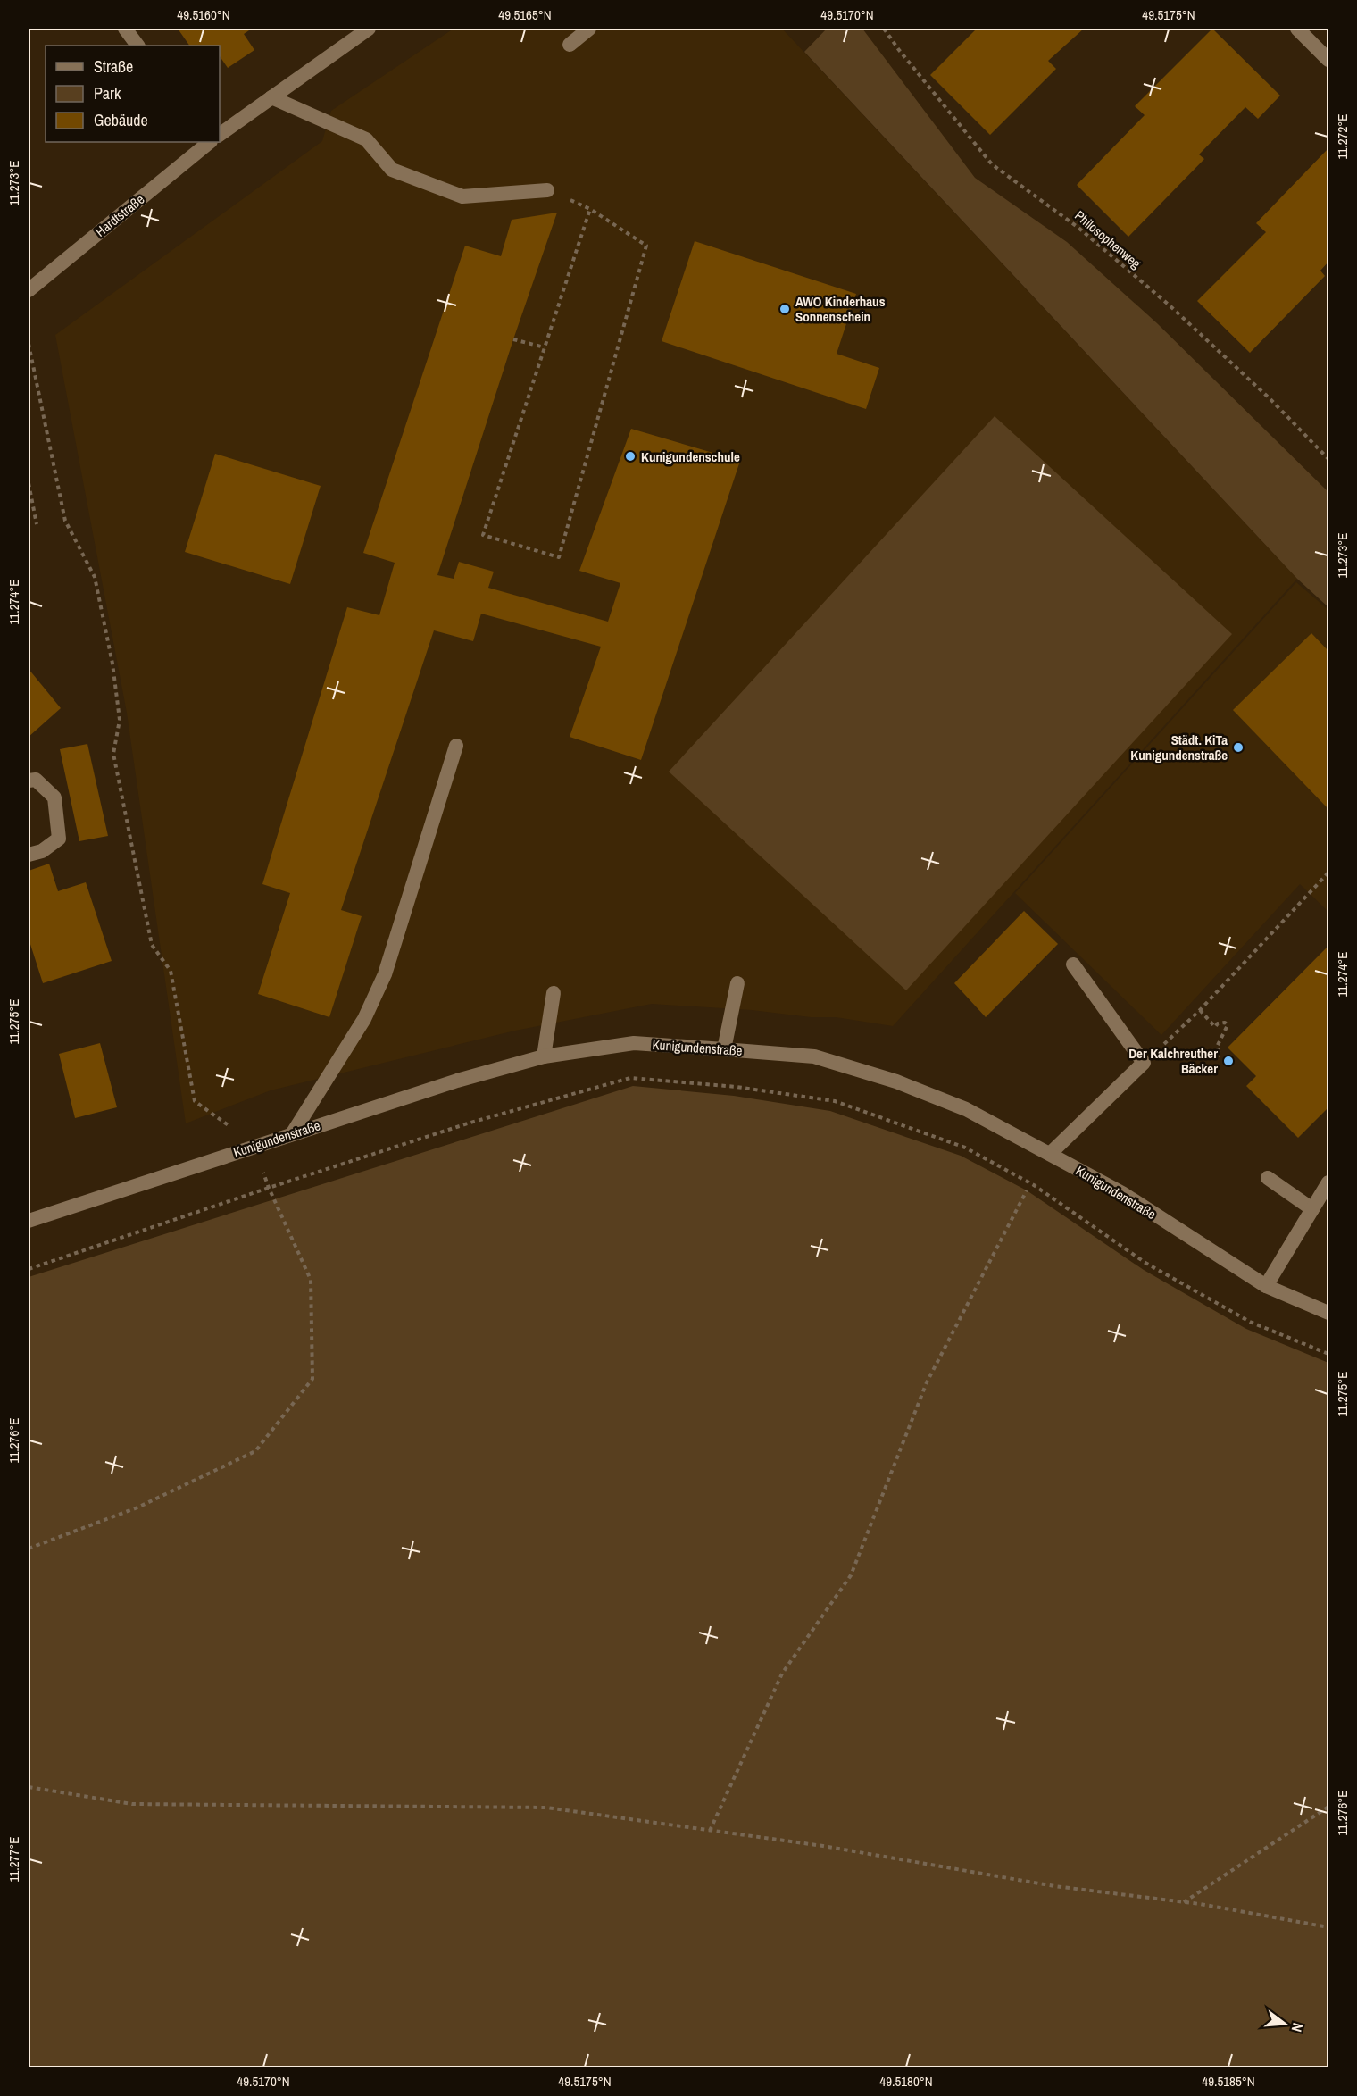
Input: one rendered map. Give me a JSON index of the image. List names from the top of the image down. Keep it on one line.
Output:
{"streets":{"street":["Hardtstraße","Kunigundenstraße"],"path":["Philosophenweg"]},"places":["AWO Kinderhaus Sonnenschein","Kunigundenschule","Städt. KiTa Kunigundenstraße","Der Kalchreuther Bäcker"],"legend":["Straße","Park","Gebäude"],"north":"right","coordinates":["49.5160°N","49.5165°N","49.5170°N","49.5175°N","11.272°E","11.273°E","11.274°E","11.275°E","11.276°E","11.277°E","49.5180°N","49.5185°N"]}
